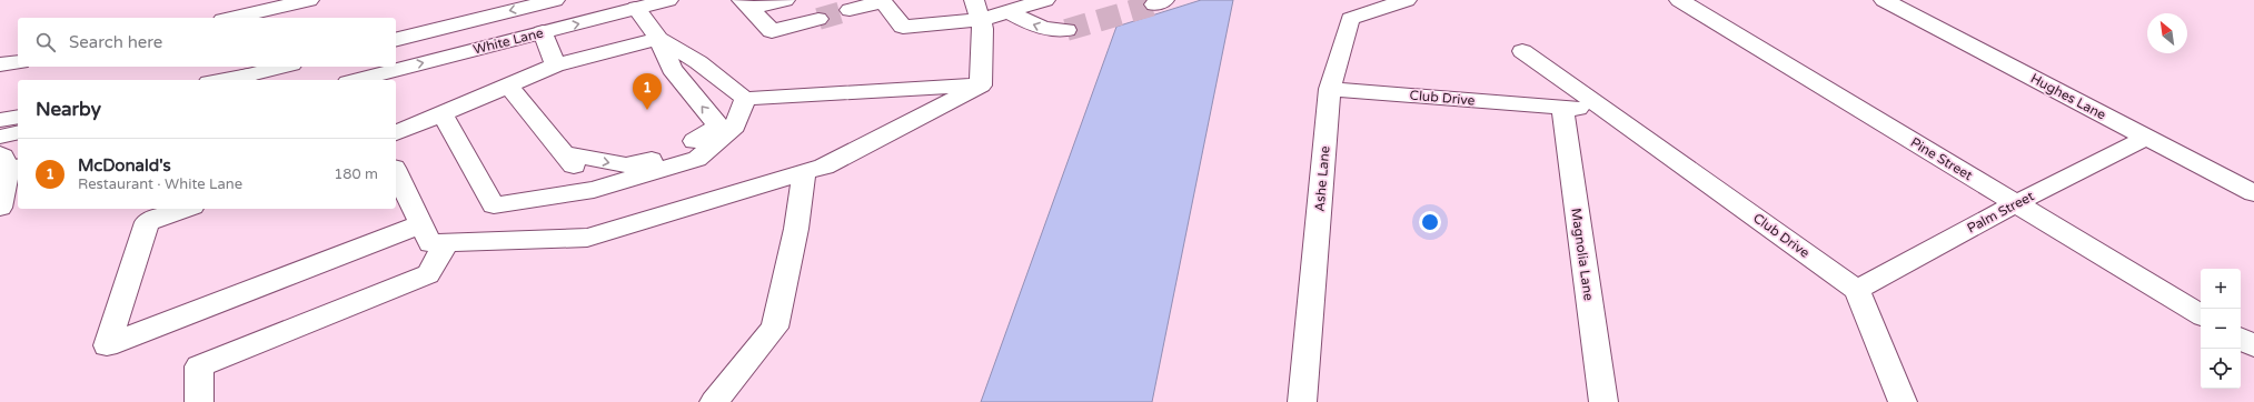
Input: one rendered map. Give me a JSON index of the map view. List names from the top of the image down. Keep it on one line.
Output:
{"streets":{"main road":["White Lane","Hughes Lane","Club Drive","Pine Street","Ashe Lane","Palm Street","Magnolia Lane"]},"crossings":[["Hughes Lane","Palm Street"],["Club Drive","Ashe Lane"],["Club Drive","Palm Street"],["Club Drive","Magnolia Lane"],["Pine Street","Palm Street"]],"north":"top left","page":{"search":"Search here","pins":"1","heading":"Nearby","list":[{"mark":"1","name":"McDonald's","note":"Restaurant · White Lane","value":"180 m"}],"map_buttons":["+","−"]}}
